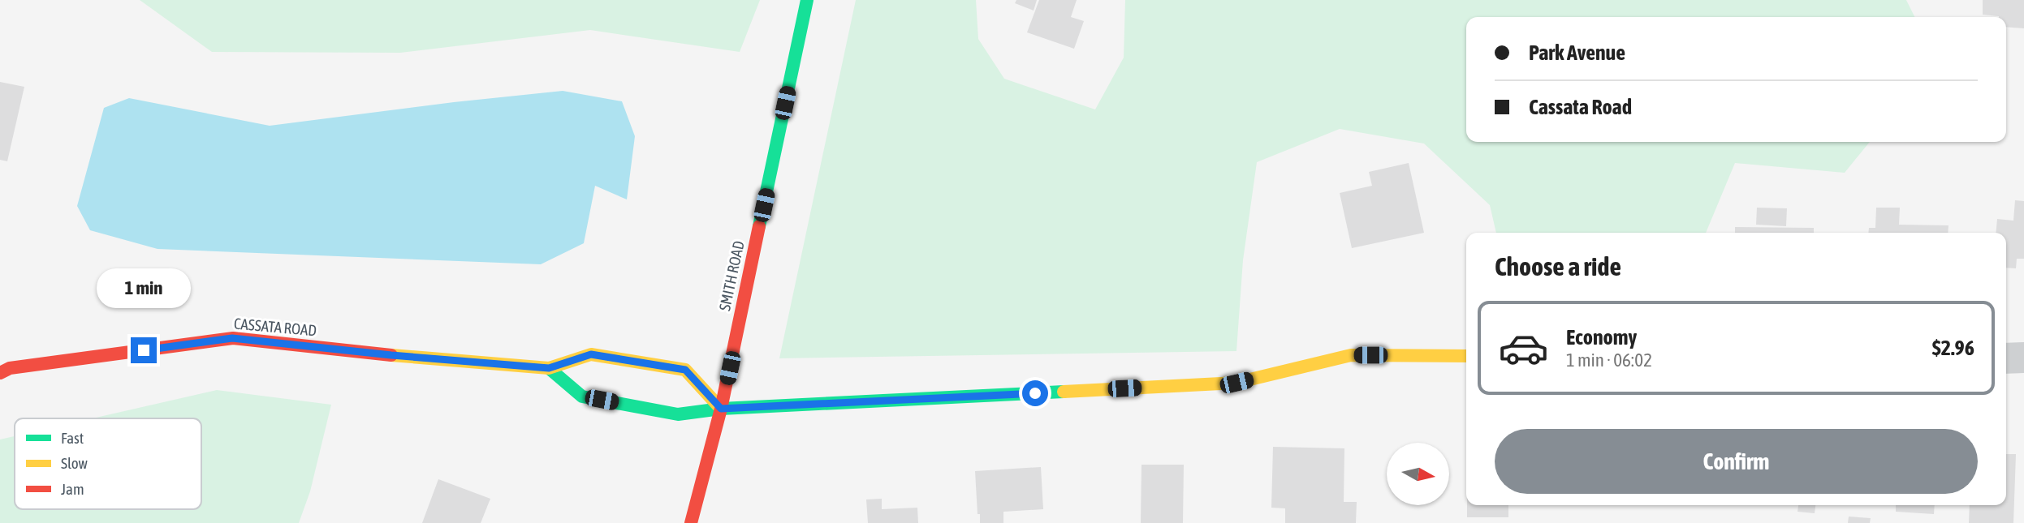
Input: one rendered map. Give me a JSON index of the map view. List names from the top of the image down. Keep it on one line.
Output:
{"streets":{"street":["SMITH ROAD","CASSATA ROAD"]},"crossings":[["SMITH ROAD","CASSATA ROAD"]],"legend":["Fast","Slow","Jam"],"north":"right","page":{"banner":["Park Avenue","Cassata Road"],"heading":"Choose a ride","bubble":"1 min","list":[{"name":"Economy","note":"1 min · 06:02","value":"$2.96"}],"buttons":"Confirm"}}
